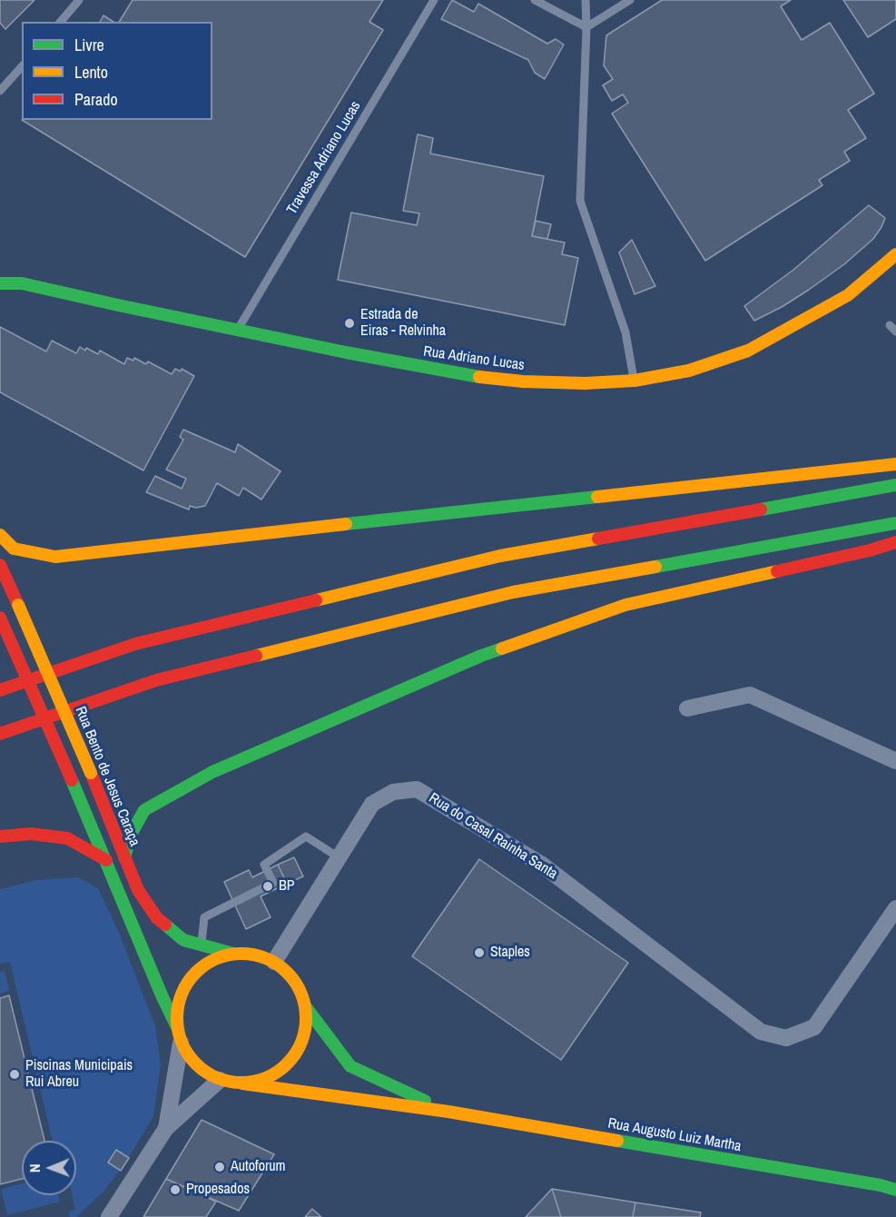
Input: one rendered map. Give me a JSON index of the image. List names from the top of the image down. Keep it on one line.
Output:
{"streets":{"main road":["Rua Adriano Lucas","Rua Bento de Jesus Caraça","Rua Augusto Luiz Martha"],"street":["Rua do Casal Rainha Santa"],"lane":["Travessa Adriano Lucas"]},"crossings":[["Travessa Adriano Lucas","Rua Adriano Lucas"],["Rua Bento de Jesus Caraça","Rua do Casal Rainha Santa"],["Rua Bento de Jesus Caraça","Rua Augusto Luiz Martha"],["Rua do Casal Rainha Santa","Rua Augusto Luiz Martha"]],"places":["Estrada de Eiras - Relvinha","BP","Staples","Piscinas Municipais Rui Abreu","Autoforum","Propesados"],"legend":["Livre","Lento","Parado"],"north":"left"}
